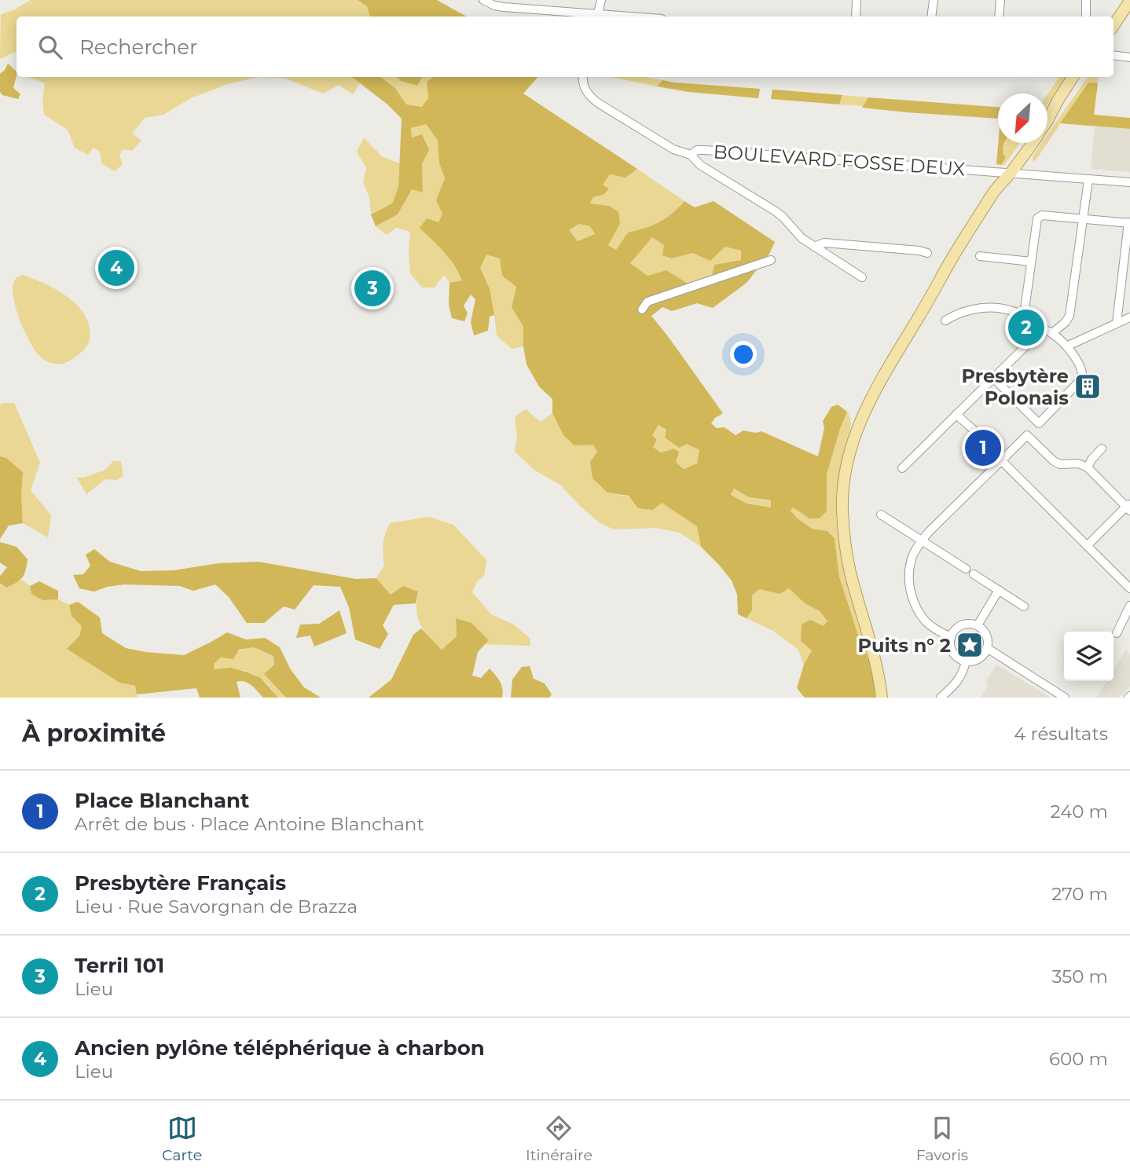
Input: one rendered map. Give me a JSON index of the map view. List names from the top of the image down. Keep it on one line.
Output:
{"streets":{"street":["BOULEVARD FOSSE DEUX"]},"places":{"building":["Presbytère Polonais"],"place":["Puits n° 2"]},"north":"bottom left","page":{"search":"Rechercher","pins":["4","3","2","1"],"heading":["À proximité","4 résultats"],"list":[{"mark":"1","name":"Place Blanchant","note":"Arrêt de bus · Place Antoine Blanchant","value":"240 m"},{"mark":"2","name":"Presbytère Français","note":"Lieu · Rue Savorgnan de Brazza","value":"270 m"},{"mark":"3","name":"Terril 101","note":"Lieu","value":"350 m"},{"mark":"4","name":"Ancien pylône téléphérique à charbon","note":"Lieu","value":"600 m"}],"nav":["Carte","Itinéraire","Favoris"]}}
